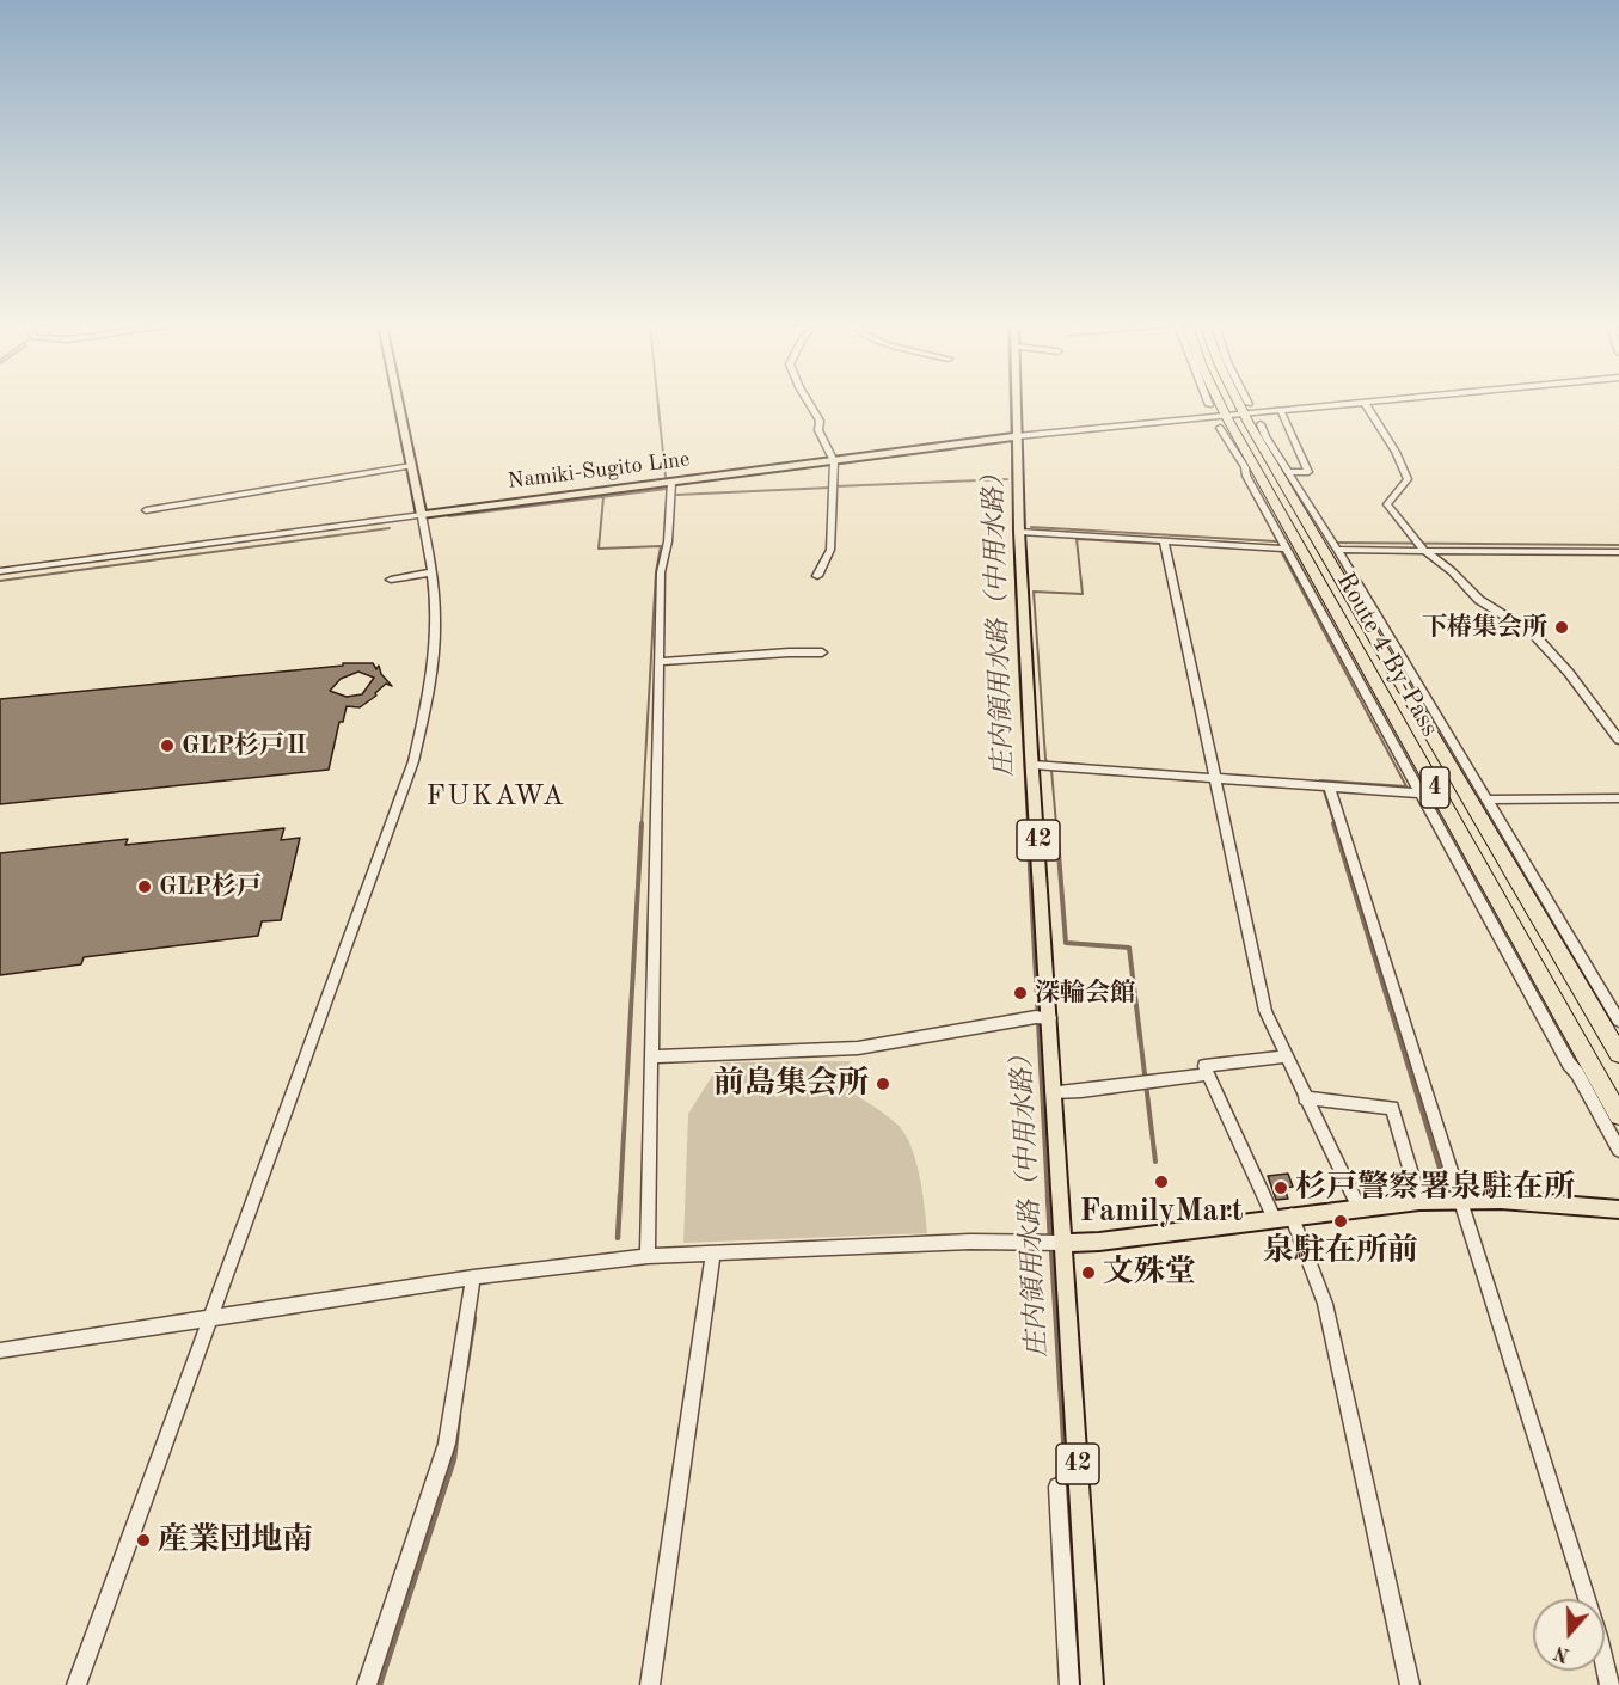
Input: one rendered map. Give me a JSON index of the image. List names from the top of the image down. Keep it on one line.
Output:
{"streets":{"highway":["Route 4 By-Pass","4"],"main road":["Namiki-Sugito Line","42"]},"crossings":[["Namiki-Sugito Line","42"]],"districts":["FUKAWA"],"water":["庄内領用水路（中用水路）"],"places":["下椿集会所","GLP杉戸Ⅱ","GLP杉戸","深輪会館","前島集会所","FamilyMart","杉戸警察署泉駐在所","泉駐在所前","文殊堂","産業団地南"],"north":"bottom"}
